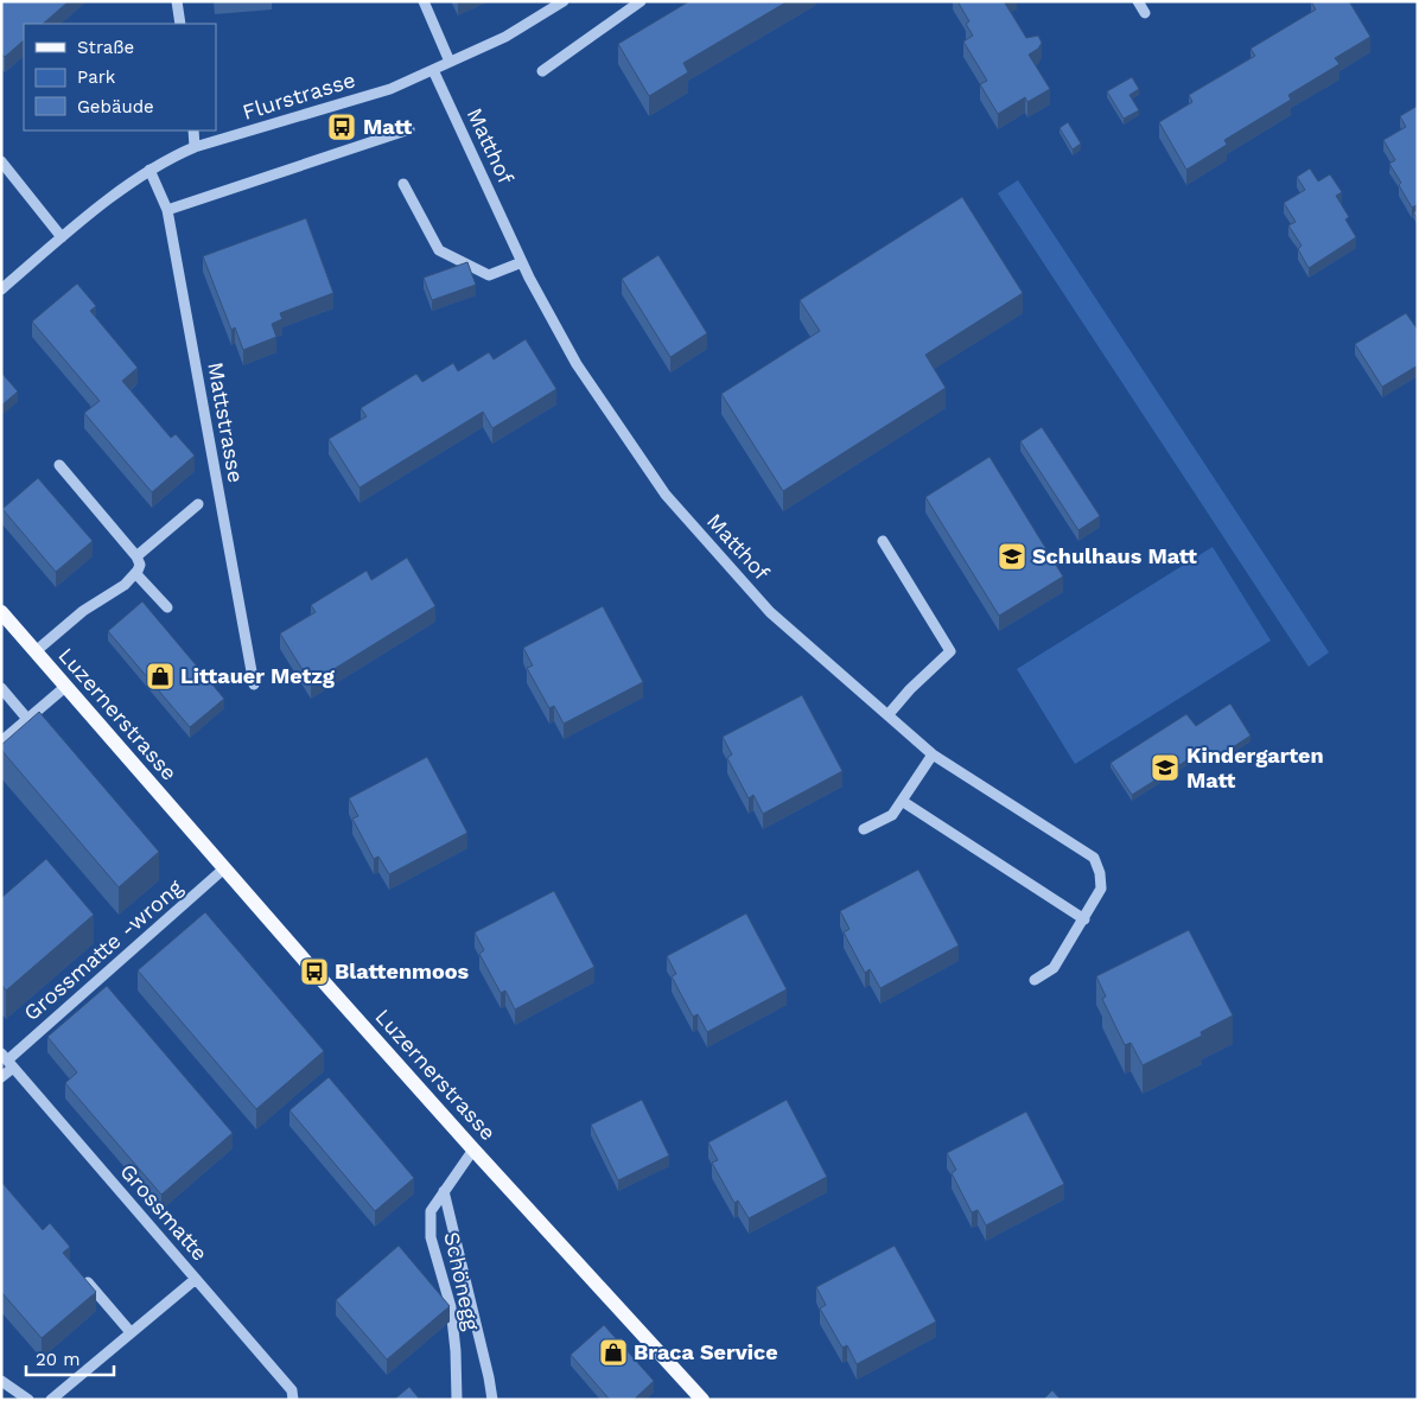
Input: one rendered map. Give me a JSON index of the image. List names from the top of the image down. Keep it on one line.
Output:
{"streets":{"main road":["Luzernerstrasse"],"street":["Flurstrasse","Matthof","Mattstrasse","Grossmatte -wrong","Grossmatte","Schönegg"]},"crossings":[["Flurstrasse","Matthof"],["Flurstrasse","Mattstrasse"],["Luzernerstrasse","Grossmatte -wrong"],["Luzernerstrasse","Schönegg"],["Grossmatte -wrong","Grossmatte"]],"places":{"bus stop":["Matt","Blattenmoos"],"school or university":["Schulhaus Matt","Kindergarten Matt"],"shop":["Littauer Metzg","Braca Service"]},"legend":["Straße","Park","Gebäude"],"scale_bar":"20 m"}
